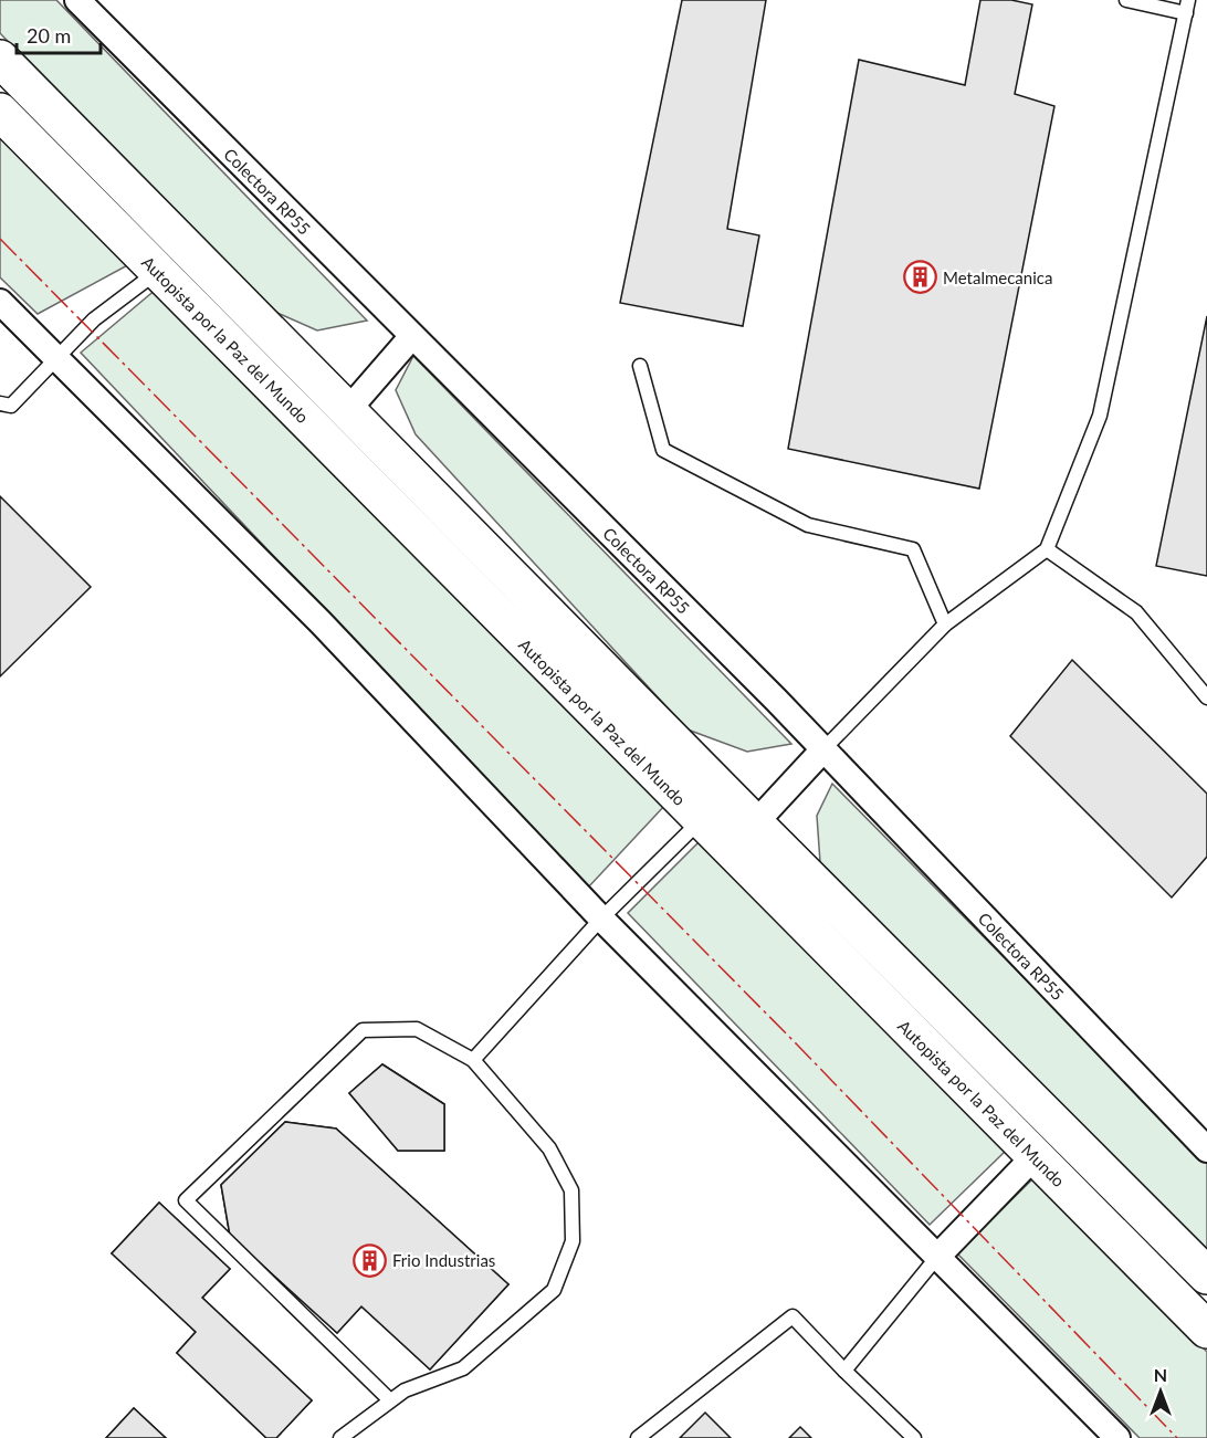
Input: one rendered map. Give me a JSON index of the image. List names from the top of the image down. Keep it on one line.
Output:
{"streets":{"highway":["Autopista por la Paz del Mundo"],"street":["Colectora RP55"]},"places":{"building":["Metalmecanica","Frio Industrias"]},"scale_bar":"20 m","north":"top"}
